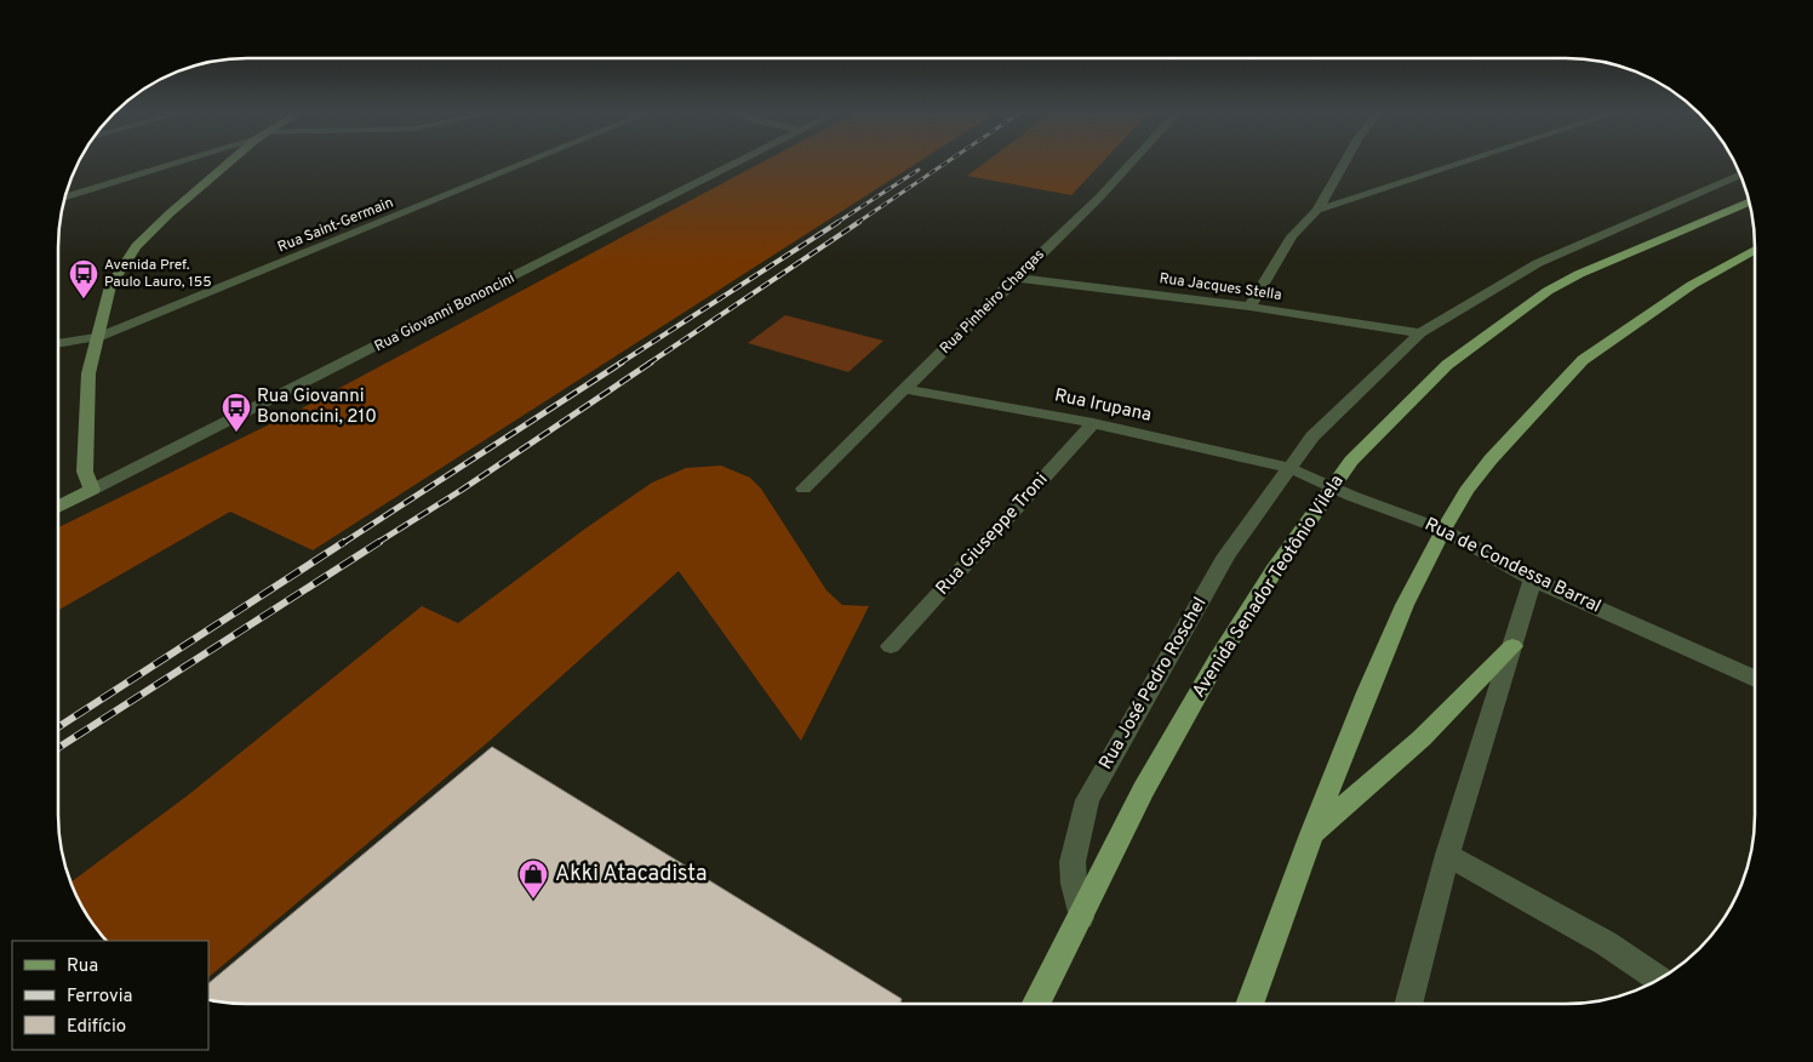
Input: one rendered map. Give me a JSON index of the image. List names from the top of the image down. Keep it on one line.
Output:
{"streets":{"main road":["Avenida Senador Teotônio Vilela"],"street":["Rua Saint-Germain","Rua Jacques Stella","Rua Pinheiro Chargas","Rua Giovanni Bononcini","Rua Irupana","Rua Giuseppe Troni","Rua de Condessa Barral","Rua José Pedro Roschel"]},"crossings":[["Rua Jacques Stella","Rua Pinheiro Chargas"],["Rua Pinheiro Chargas","Rua Irupana"],["Rua Irupana","Rua Giuseppe Troni"],["Rua Irupana","Rua de Condessa Barral"],["Rua Irupana","Rua José Pedro Roschel"],["Rua de Condessa Barral","Avenida Senador Teotônio Vilela"],["Rua de Condessa Barral","Rua José Pedro Roschel"],["Avenida Senador Teotônio Vilela","Rua José Pedro Roschel"]],"places":{"bus stop":["Avenida Pref. Paulo Lauro, 155","Rua Giovanni Bononcini, 210"],"shop":["Akki Atacadista"]},"legend":["Rua","Ferrovia","Edifício"]}
